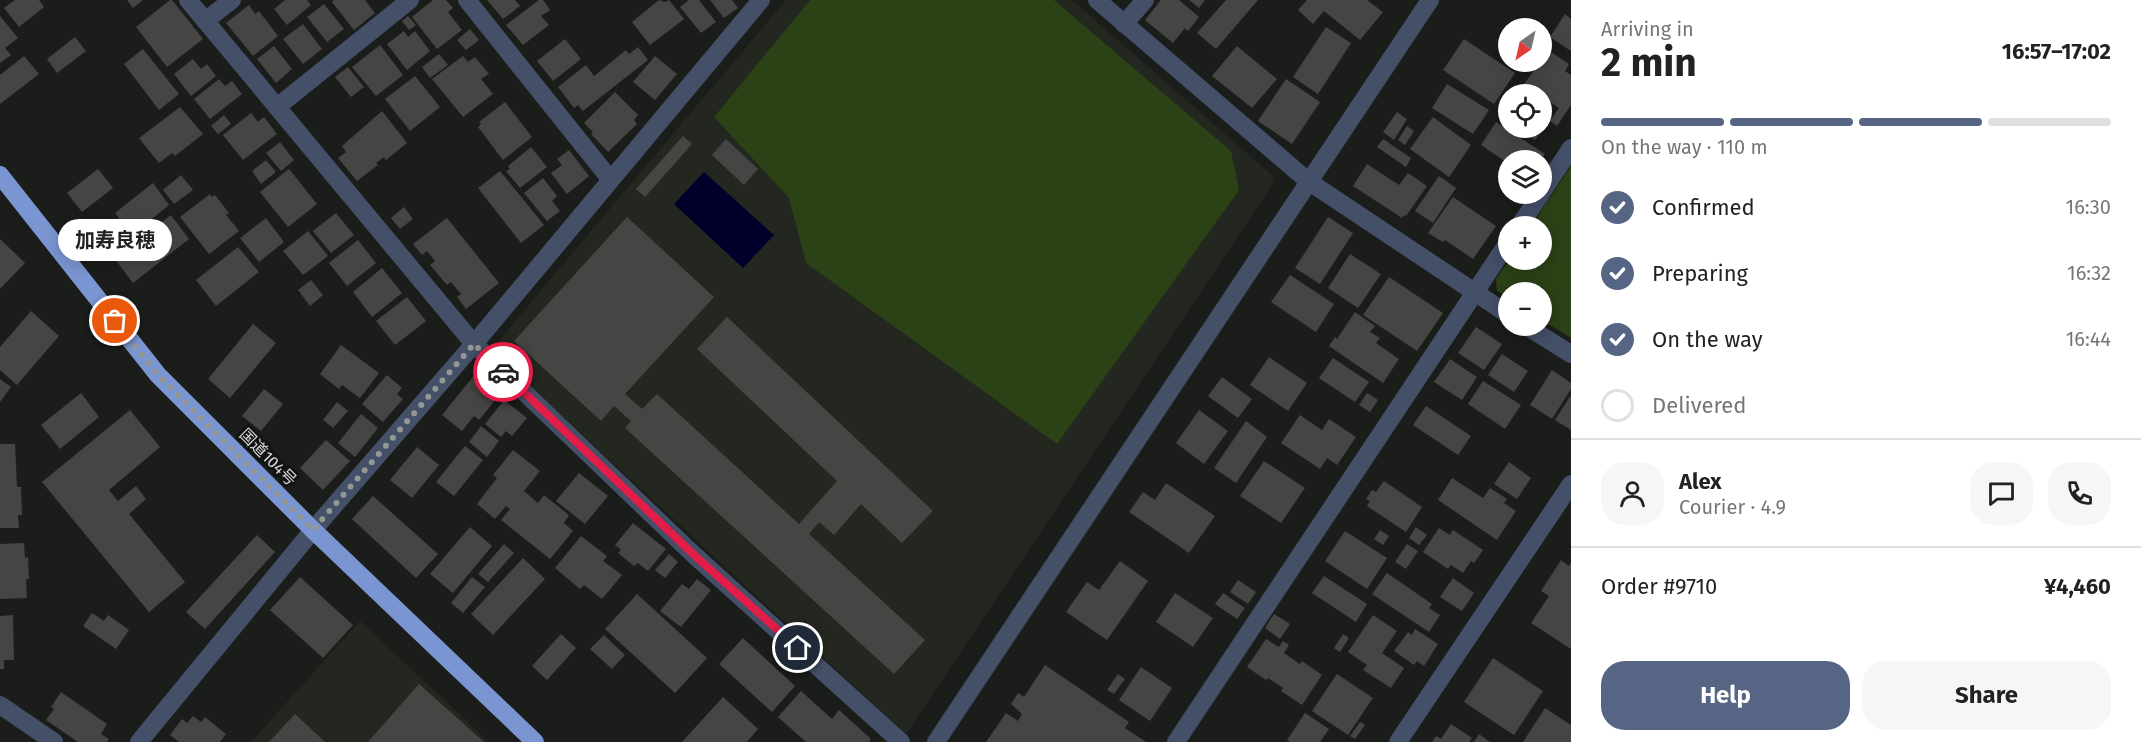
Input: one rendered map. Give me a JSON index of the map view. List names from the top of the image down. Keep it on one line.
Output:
{"streets":{"highway":["国道104号"]},"places":["加寿良穂"],"north":"bottom left","page":{"heading":["2 min","Arriving in","16:57–17:02"],"panel":["Alex","Courier · 4.9","Order #9710","¥4,460"],"map_buttons":["+","−"],"bar":"On the way · 110 m","list":[["Confirmed","16:30"],["Preparing","16:32"],["On the way","16:44"],"Delivered"],"bubble":"加寿良穂","buttons":["Help","Share"]}}
